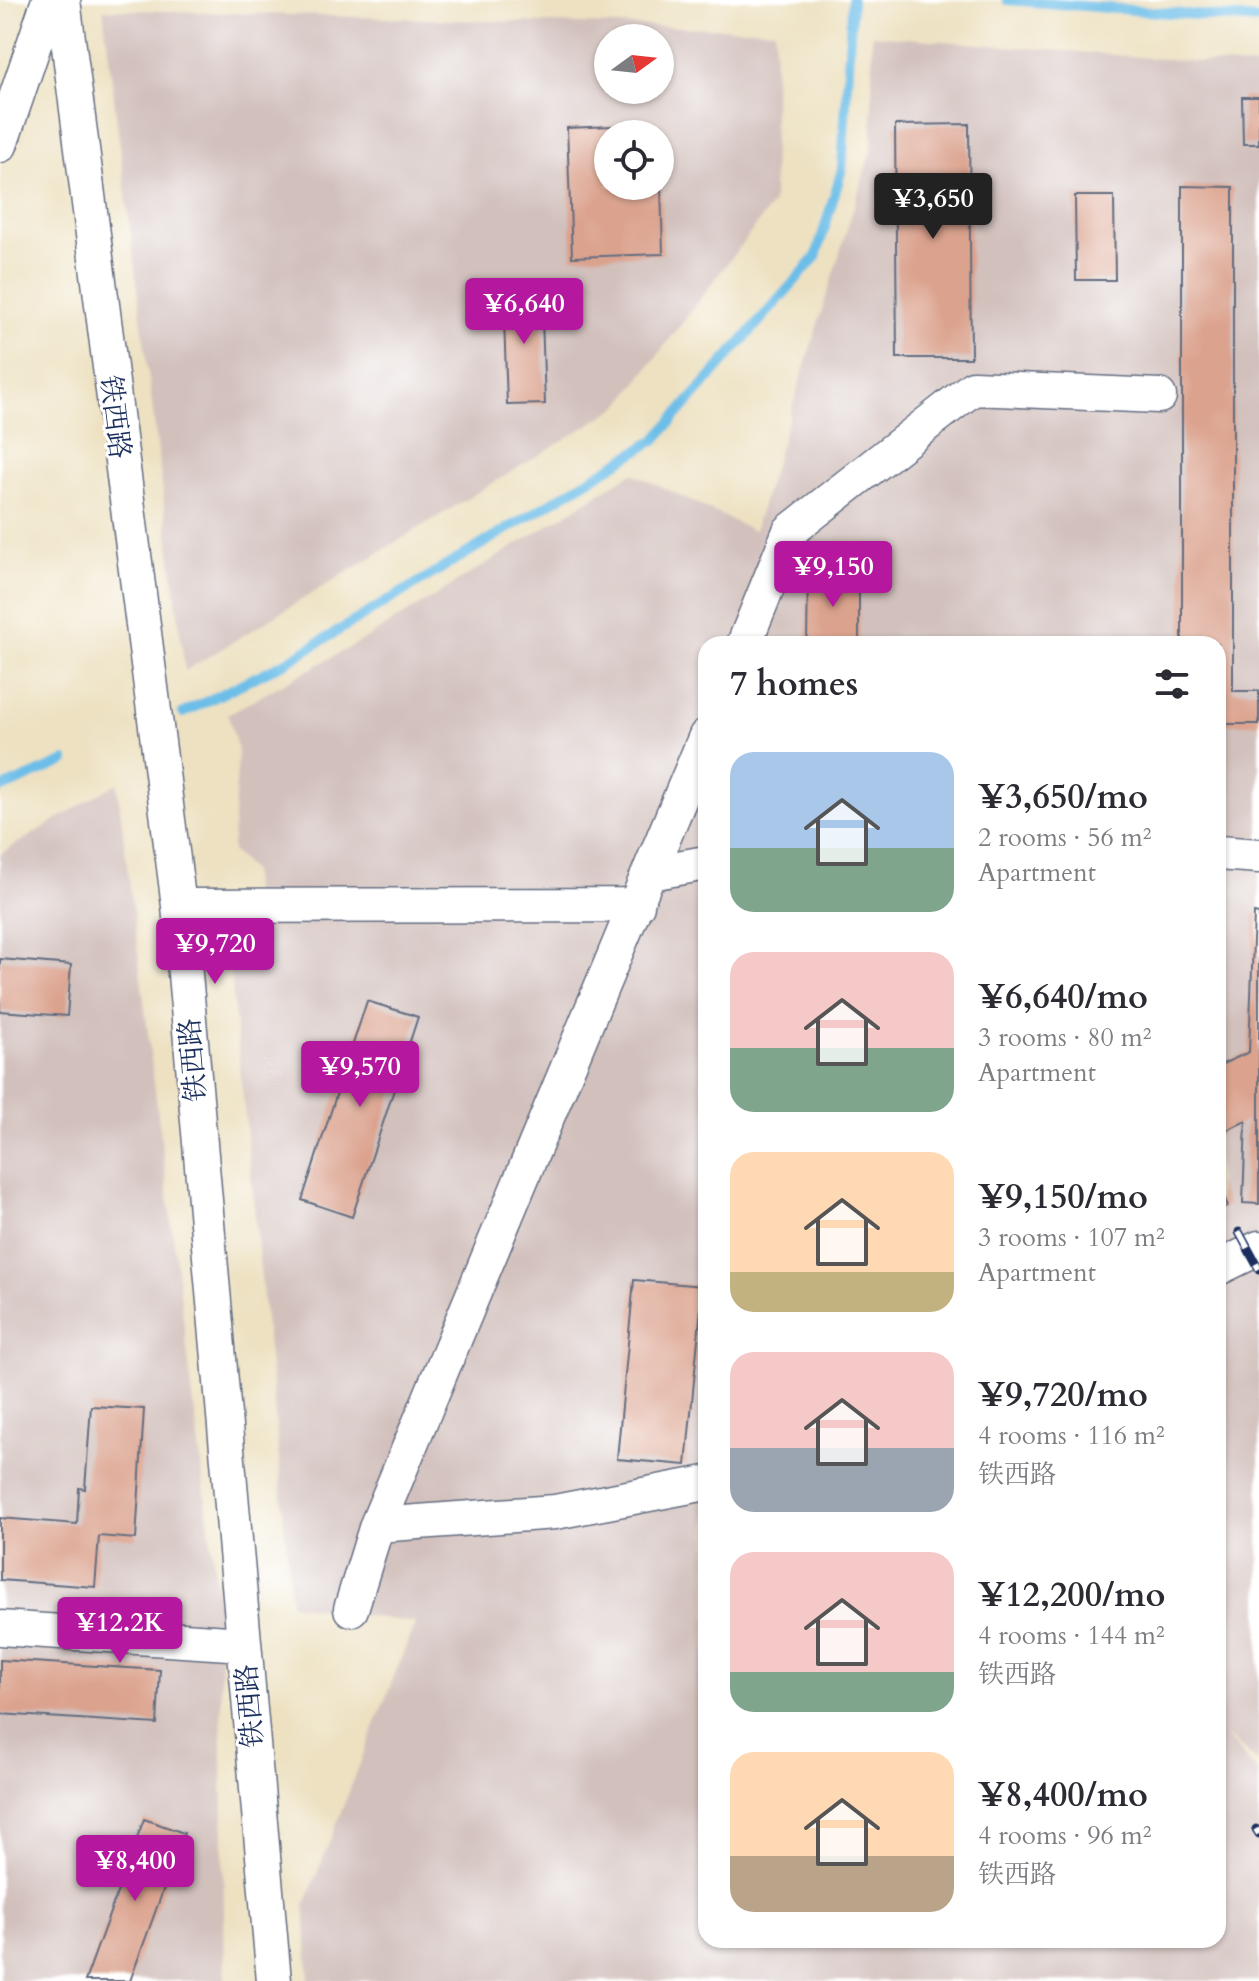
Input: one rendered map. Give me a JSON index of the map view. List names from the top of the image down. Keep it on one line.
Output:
{"streets":{"street":["铁西路"]},"north":"right","page":{"price":["¥3,650","¥6,640","¥9,150","¥9,720","¥9,570","¥12.2K","¥8,400"],"heading":"7 homes","list":[{"name":"¥3,650/mo","note":"2 rooms · 56 m² · Apartment"},{"name":"¥6,640/mo","note":"3 rooms · 80 m² · Apartment"},{"name":"¥9,150/mo","note":"3 rooms · 107 m² · Apartment"},{"name":"¥9,720/mo","note":"4 rooms · 116 m² · 铁西路"},{"name":"¥12,200/mo","note":"4 rooms · 144 m² · 铁西路"},{"name":"¥8,400/mo","note":"4 rooms · 96 m² · 铁西路"}]}}
